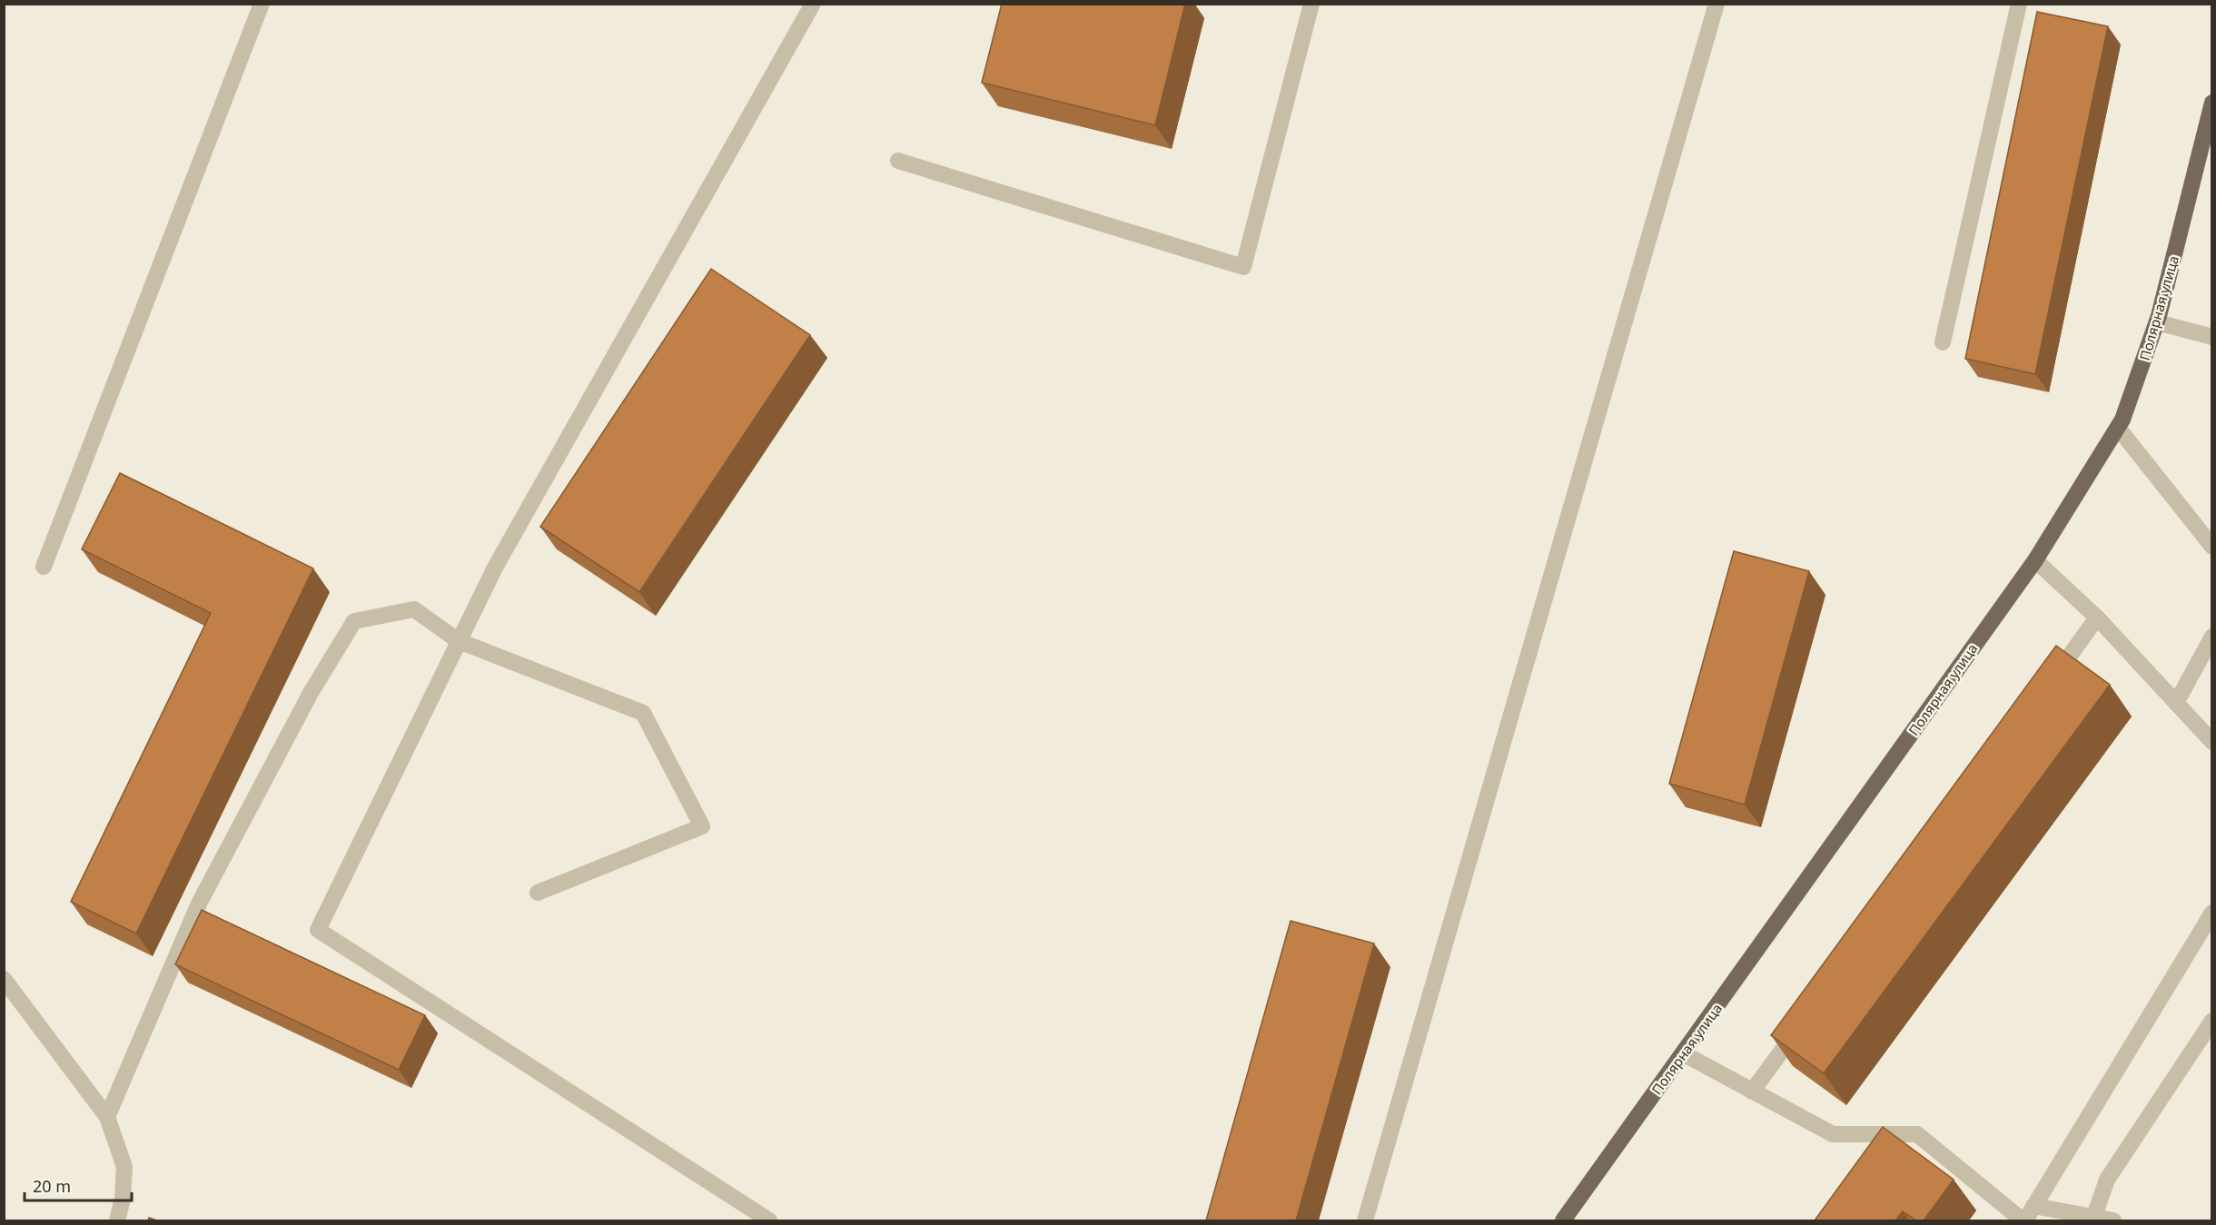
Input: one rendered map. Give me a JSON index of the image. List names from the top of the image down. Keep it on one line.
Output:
{"streets":{"main road":["Полярная улица"]},"scale_bar":"20 m"}
